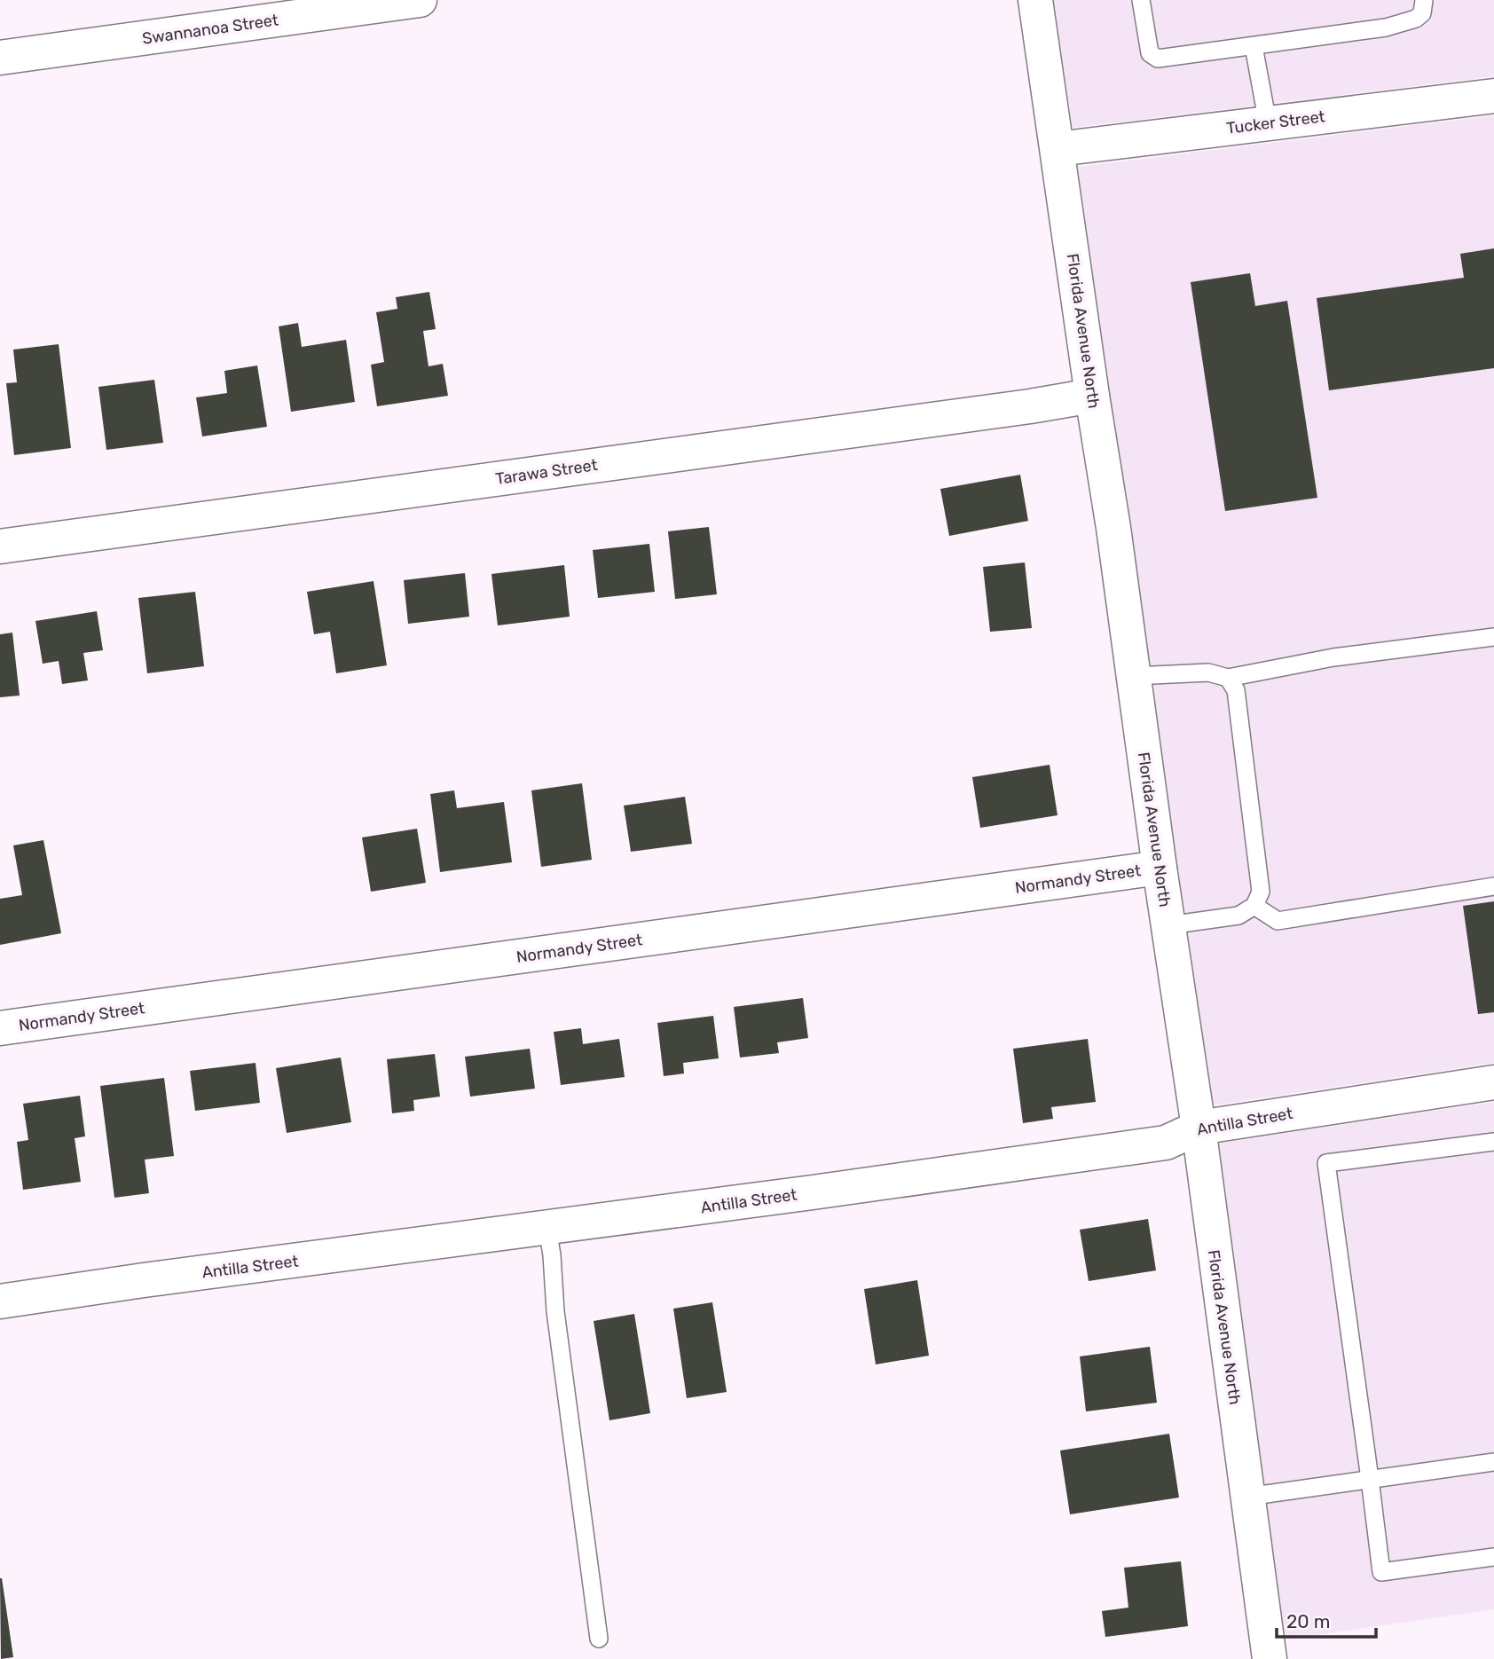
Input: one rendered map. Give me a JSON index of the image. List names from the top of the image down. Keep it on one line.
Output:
{"streets":{"street":["Swannanoa Street","Tucker Street","Florida Avenue North","Tarawa Street","Normandy Street","Antilla Street"]},"crossings":[["Tucker Street","Florida Avenue North"],["Florida Avenue North","Tarawa Street"],["Florida Avenue North","Normandy Street"],["Florida Avenue North","Antilla Street"]],"scale_bar":"20 m"}
